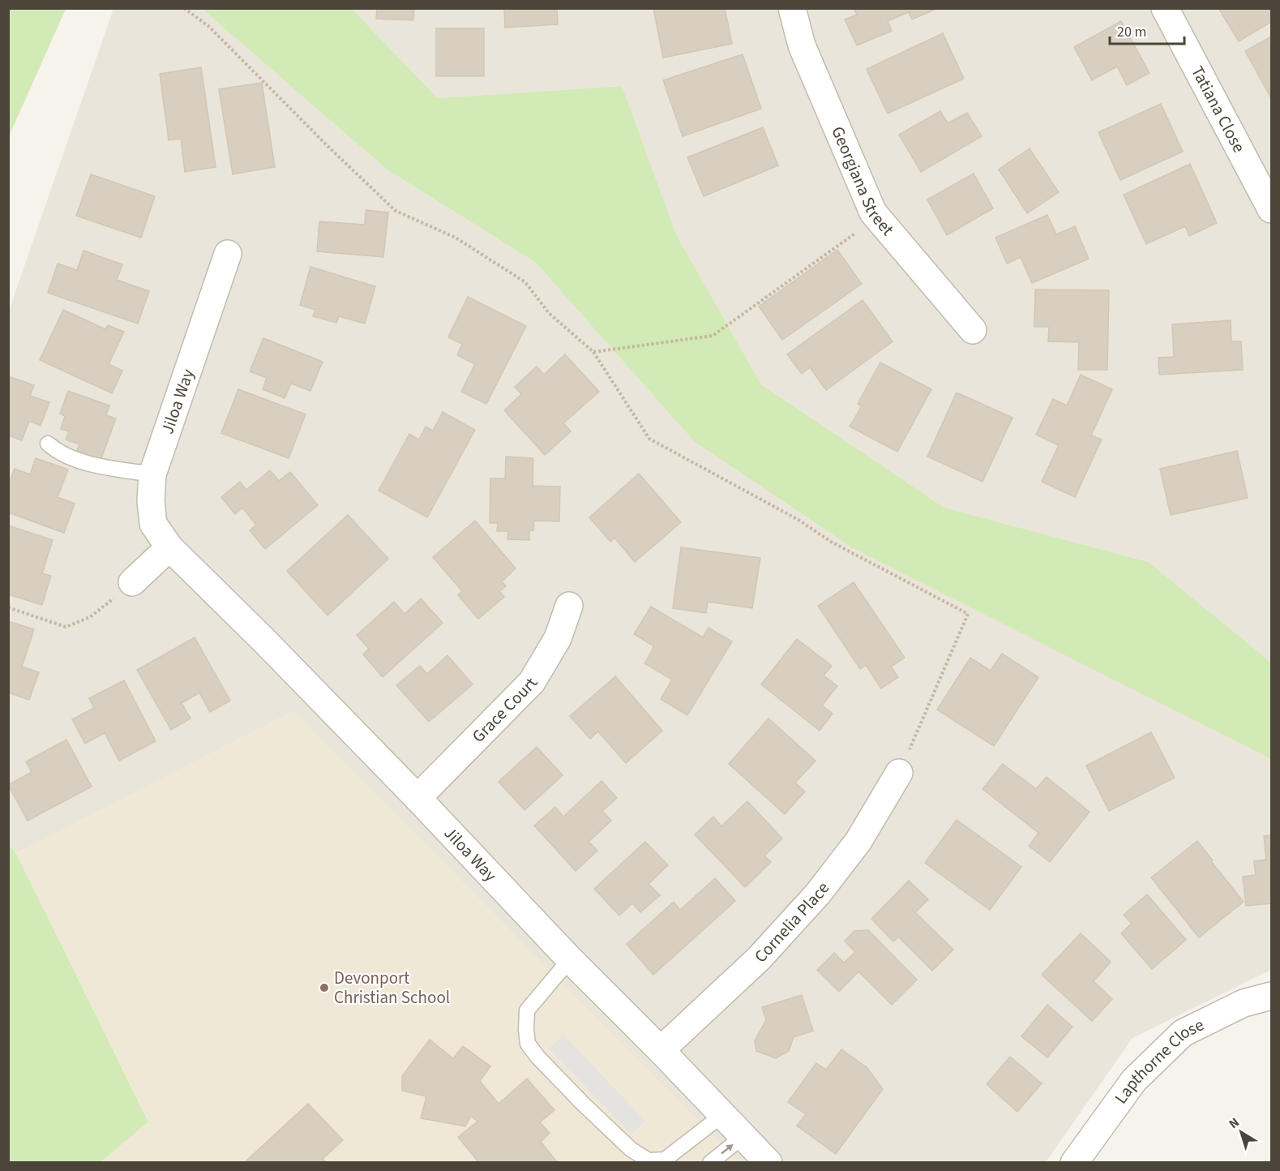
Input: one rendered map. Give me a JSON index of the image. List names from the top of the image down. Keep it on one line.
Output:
{"streets":{"street":["Tatiana Close","Georgiana Street","Jiloa Way","Grace Court","Cornelia Place","Lapthorne Close"]},"crossings":[["Jiloa Way","Grace Court"],["Jiloa Way","Cornelia Place"]],"places":["Devonport Christian School"],"scale_bar":"20 m","north":"top left"}
